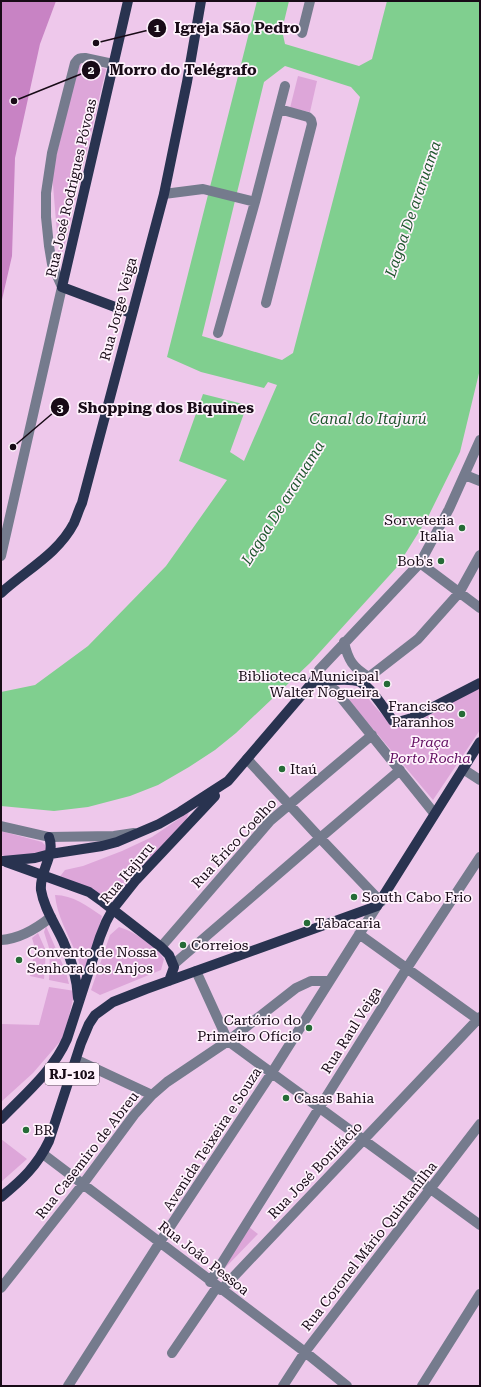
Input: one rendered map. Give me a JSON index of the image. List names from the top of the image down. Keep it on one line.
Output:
{"streets":{"main road":["Rua José Rodrigues Póvoas","Rua Jorge Veiga","Rua Itajuru","RJ-102"],"street":["Rua Érico Coelho","Rua Raul Veiga","Avenida Teixeira e Souza","Rua Casemiro de Abreu","Rua José Bonifácio","Rua Coronel Mário Quintanilha","Rua João Pessoa"]},"crossings":[["Rua José Rodrigues Póvoas","Rua Jorge Veiga"],["Rua Raul Veiga","Rua José Bonifácio"],["Rua Raul Veiga","Rua João Pessoa"],["RJ-102","Rua João Pessoa"],["Avenida Teixeira e Souza","Rua Casemiro de Abreu"],["Avenida Teixeira e Souza","Rua João Pessoa"],["Rua Casemiro de Abreu","Rua João Pessoa"],["Rua José Bonifácio","Rua João Pessoa"],["Rua Coronel Mário Quintanilha","Rua João Pessoa"]],"water":["Lagoa De araruama","Canal do Itajurú"],"parks":["Praça Porto Rocha"],"places":["Igreja São Pedro","Morro do Telégrafo","Shopping dos Biquines","Sorveteria Italia","Bob's","Biblioteca Municipal Walter Nogueira","Francisco Paranhos","Itaú","South Cabo Frio","Tabacaria","Correios","Convento de Nossa Senhora dos Anjos","Cartório do Primeiro Ofício","Casas Bahia","BR"]}
